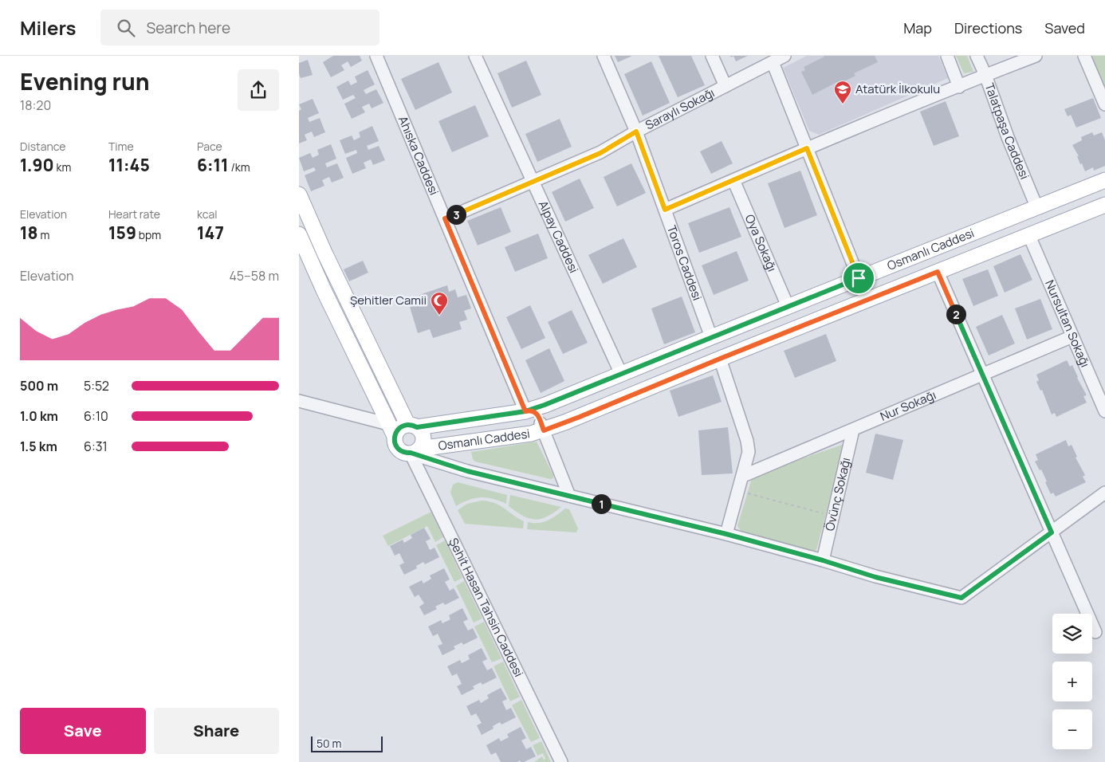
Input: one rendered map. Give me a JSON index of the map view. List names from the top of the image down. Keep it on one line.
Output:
{"streets":{"main road":["Osmanlı Caddesi"],"street":["Saraylı Sokağı","Talatpaşa Caddesi","Ahıska Caddesi","Alpay Caddesi","Oya Sokağı","Toros Caddesi","Nursultan Sokağı","Nur Sokağı","Övünç Sokağı","Şehit Hasan Tahsin Caddesi"]},"crossings":[["Saraylı Sokağı","Ahıska Caddesi"],["Saraylı Sokağı","Alpay Caddesi"],["Saraylı Sokağı","Toros Caddesi"],["Talatpaşa Caddesi","Osmanlı Caddesi"],["Ahıska Caddesi","Osmanlı Caddesi"],["Alpay Caddesi","Osmanlı Caddesi"],["Oya Sokağı","Osmanlı Caddesi"],["Osmanlı Caddesi","Toros Caddesi"],["Osmanlı Caddesi","Nursultan Sokağı"],["Osmanlı Caddesi","Şehit Hasan Tahsin Caddesi"],["Nursultan Sokağı","Nur Sokağı"],["Nur Sokağı","Övünç Sokağı"]],"places":{"school or university":["Atatürk İlkokulu"],"mosque":["Şehitler Camii"]},"scale_bar":"50 m","page":{"header":"Milers","search":"Search here","nav":["Map","Directions","Saved"],"heading":["Evening run","18:20"],"stats":[["Distance","1.90 km"],["Time","11:45"],["Pace","6:11 /km"],["Elevation","18 m"],["Heart rate","159 bpm"],["kcal","147"]],"pins":["3","2","1"],"chart":["Elevation","45–58 m"],"list":[{"name":"500 m","note":"5:52"},{"name":"1.0 km","note":"6:10"},{"name":"1.5 km","note":"6:31"}],"map_buttons":["+","−"],"buttons":["Save","Share"],"scale":"50 m"}}
